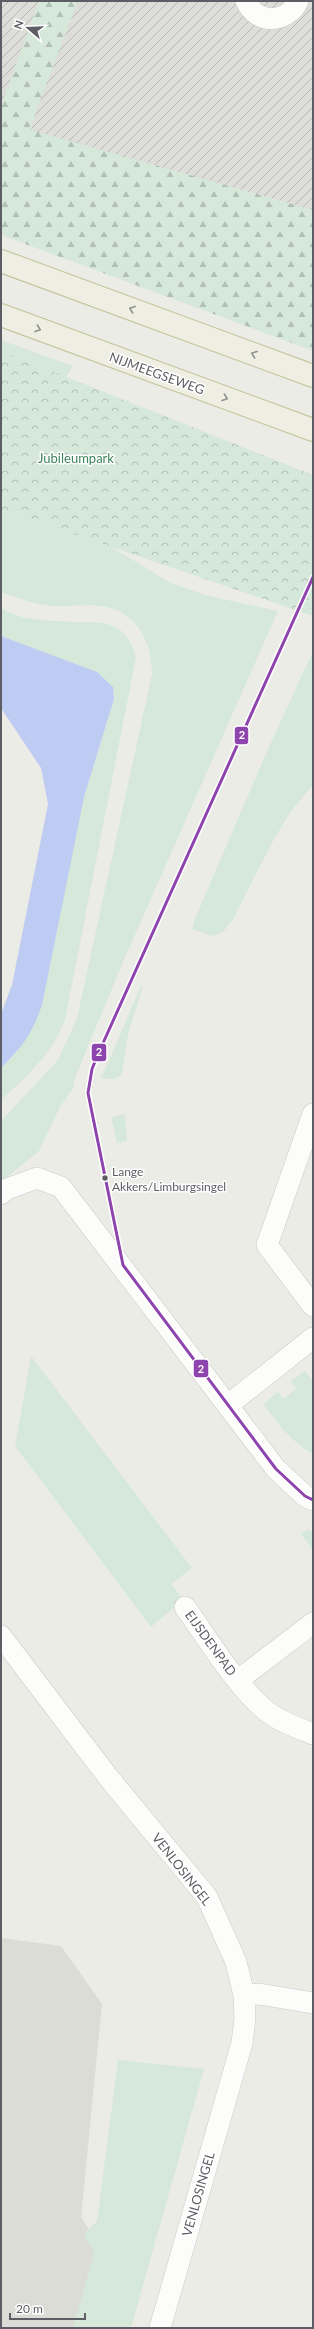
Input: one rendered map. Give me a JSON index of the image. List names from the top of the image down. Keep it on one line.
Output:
{"streets":{"highway":["NIJMEEGSEWEG"],"street":["EIJSDENPAD","VENLOSINGEL"]},"parks":["Jubileumpark"],"places":["Lange Akkers/Limburgsingel"],"lines":["transit line 2"],"scale_bar":"20 m","north":"left"}
